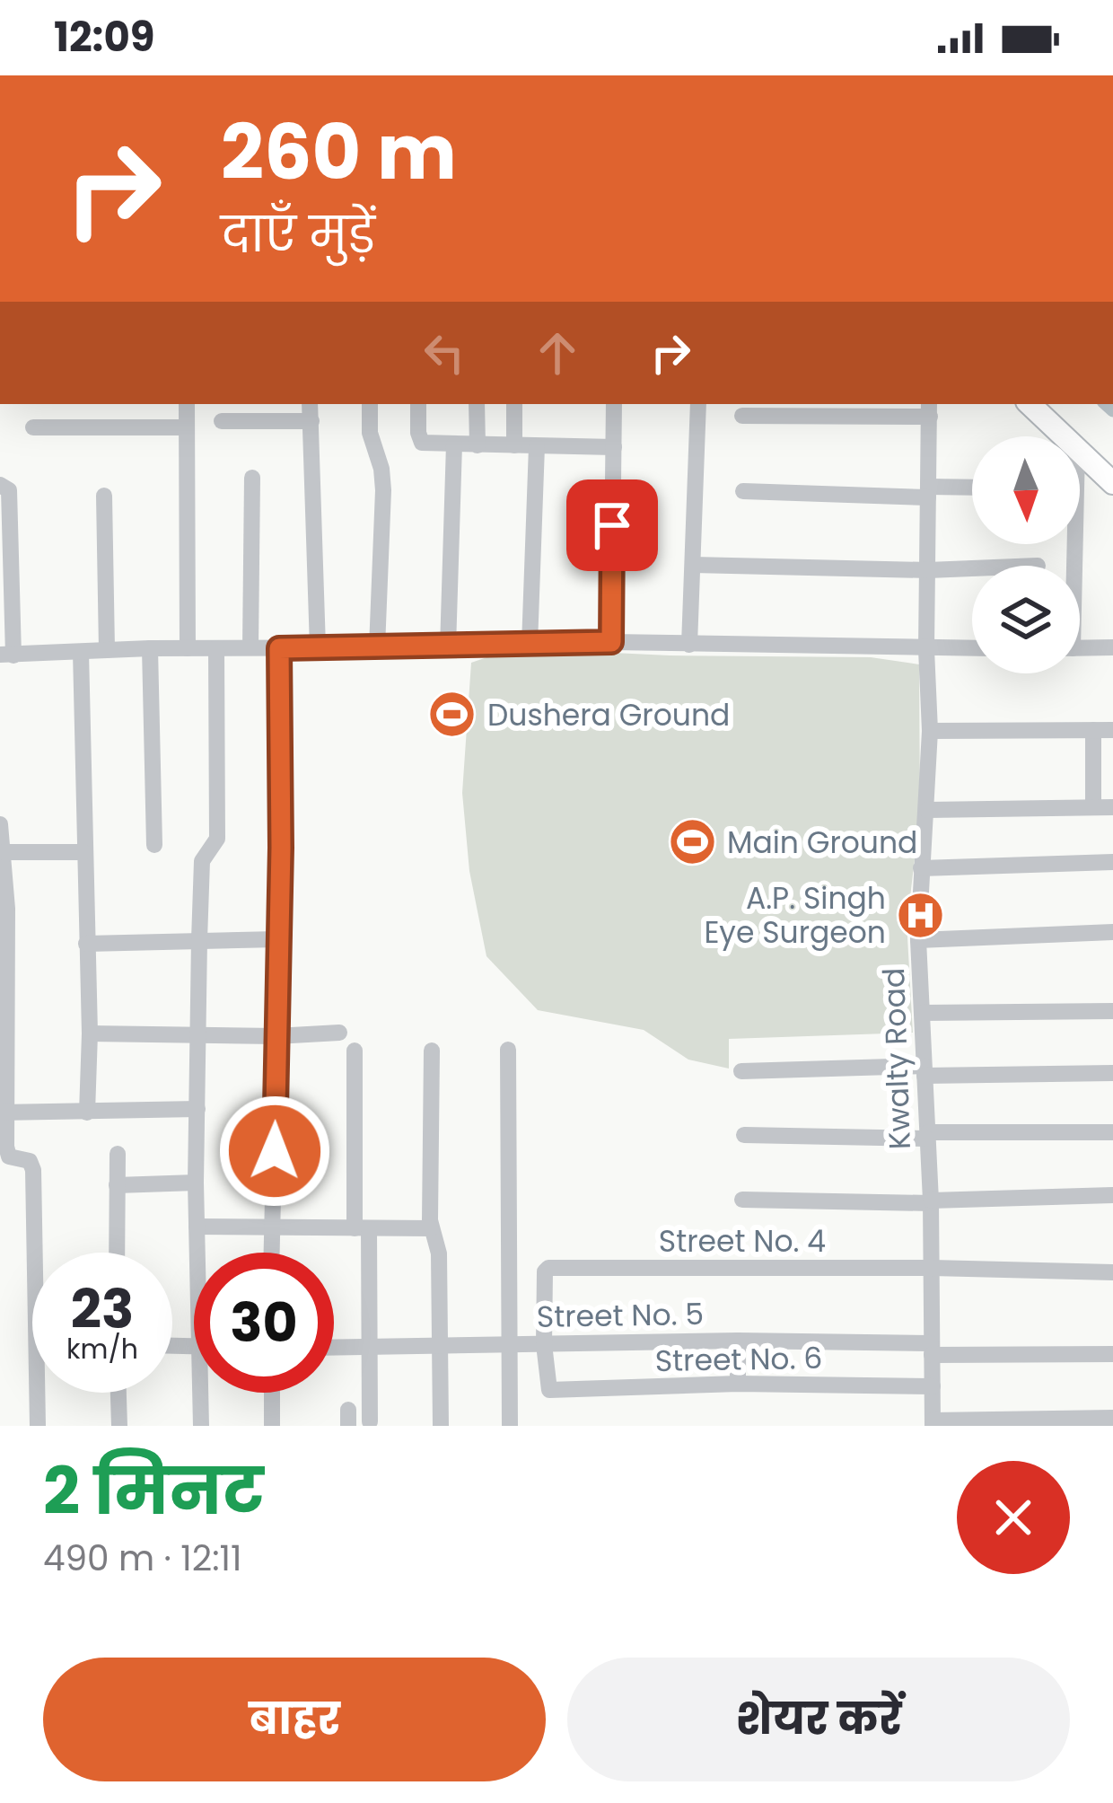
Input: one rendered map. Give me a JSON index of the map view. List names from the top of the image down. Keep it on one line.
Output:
{"streets":{"street":["Kwalty Road","Street No. 4","Street No. 5","Street No. 6"]},"crossings":[["Kwalty Road","Street No. 4"],["Kwalty Road","Street No. 5"],["Kwalty Road","Street No. 6"],["Street No. 4","Street No. 5"],["Street No. 4","Street No. 6"],["Street No. 5","Street No. 6"]],"places":{"sports":["Dushera Ground","Main Ground"],"hospital":["A.P. Singh Eye Surgeon"]},"north":"bottom","page":{"status":"12:09","turn":["260 m","दाएँ मुड़ें"],"speed":"23 km/h","limit":"30","heading":["2 मिनट","490 m · 12:11"],"buttons":["बाहर","शेयर करें"]}}
